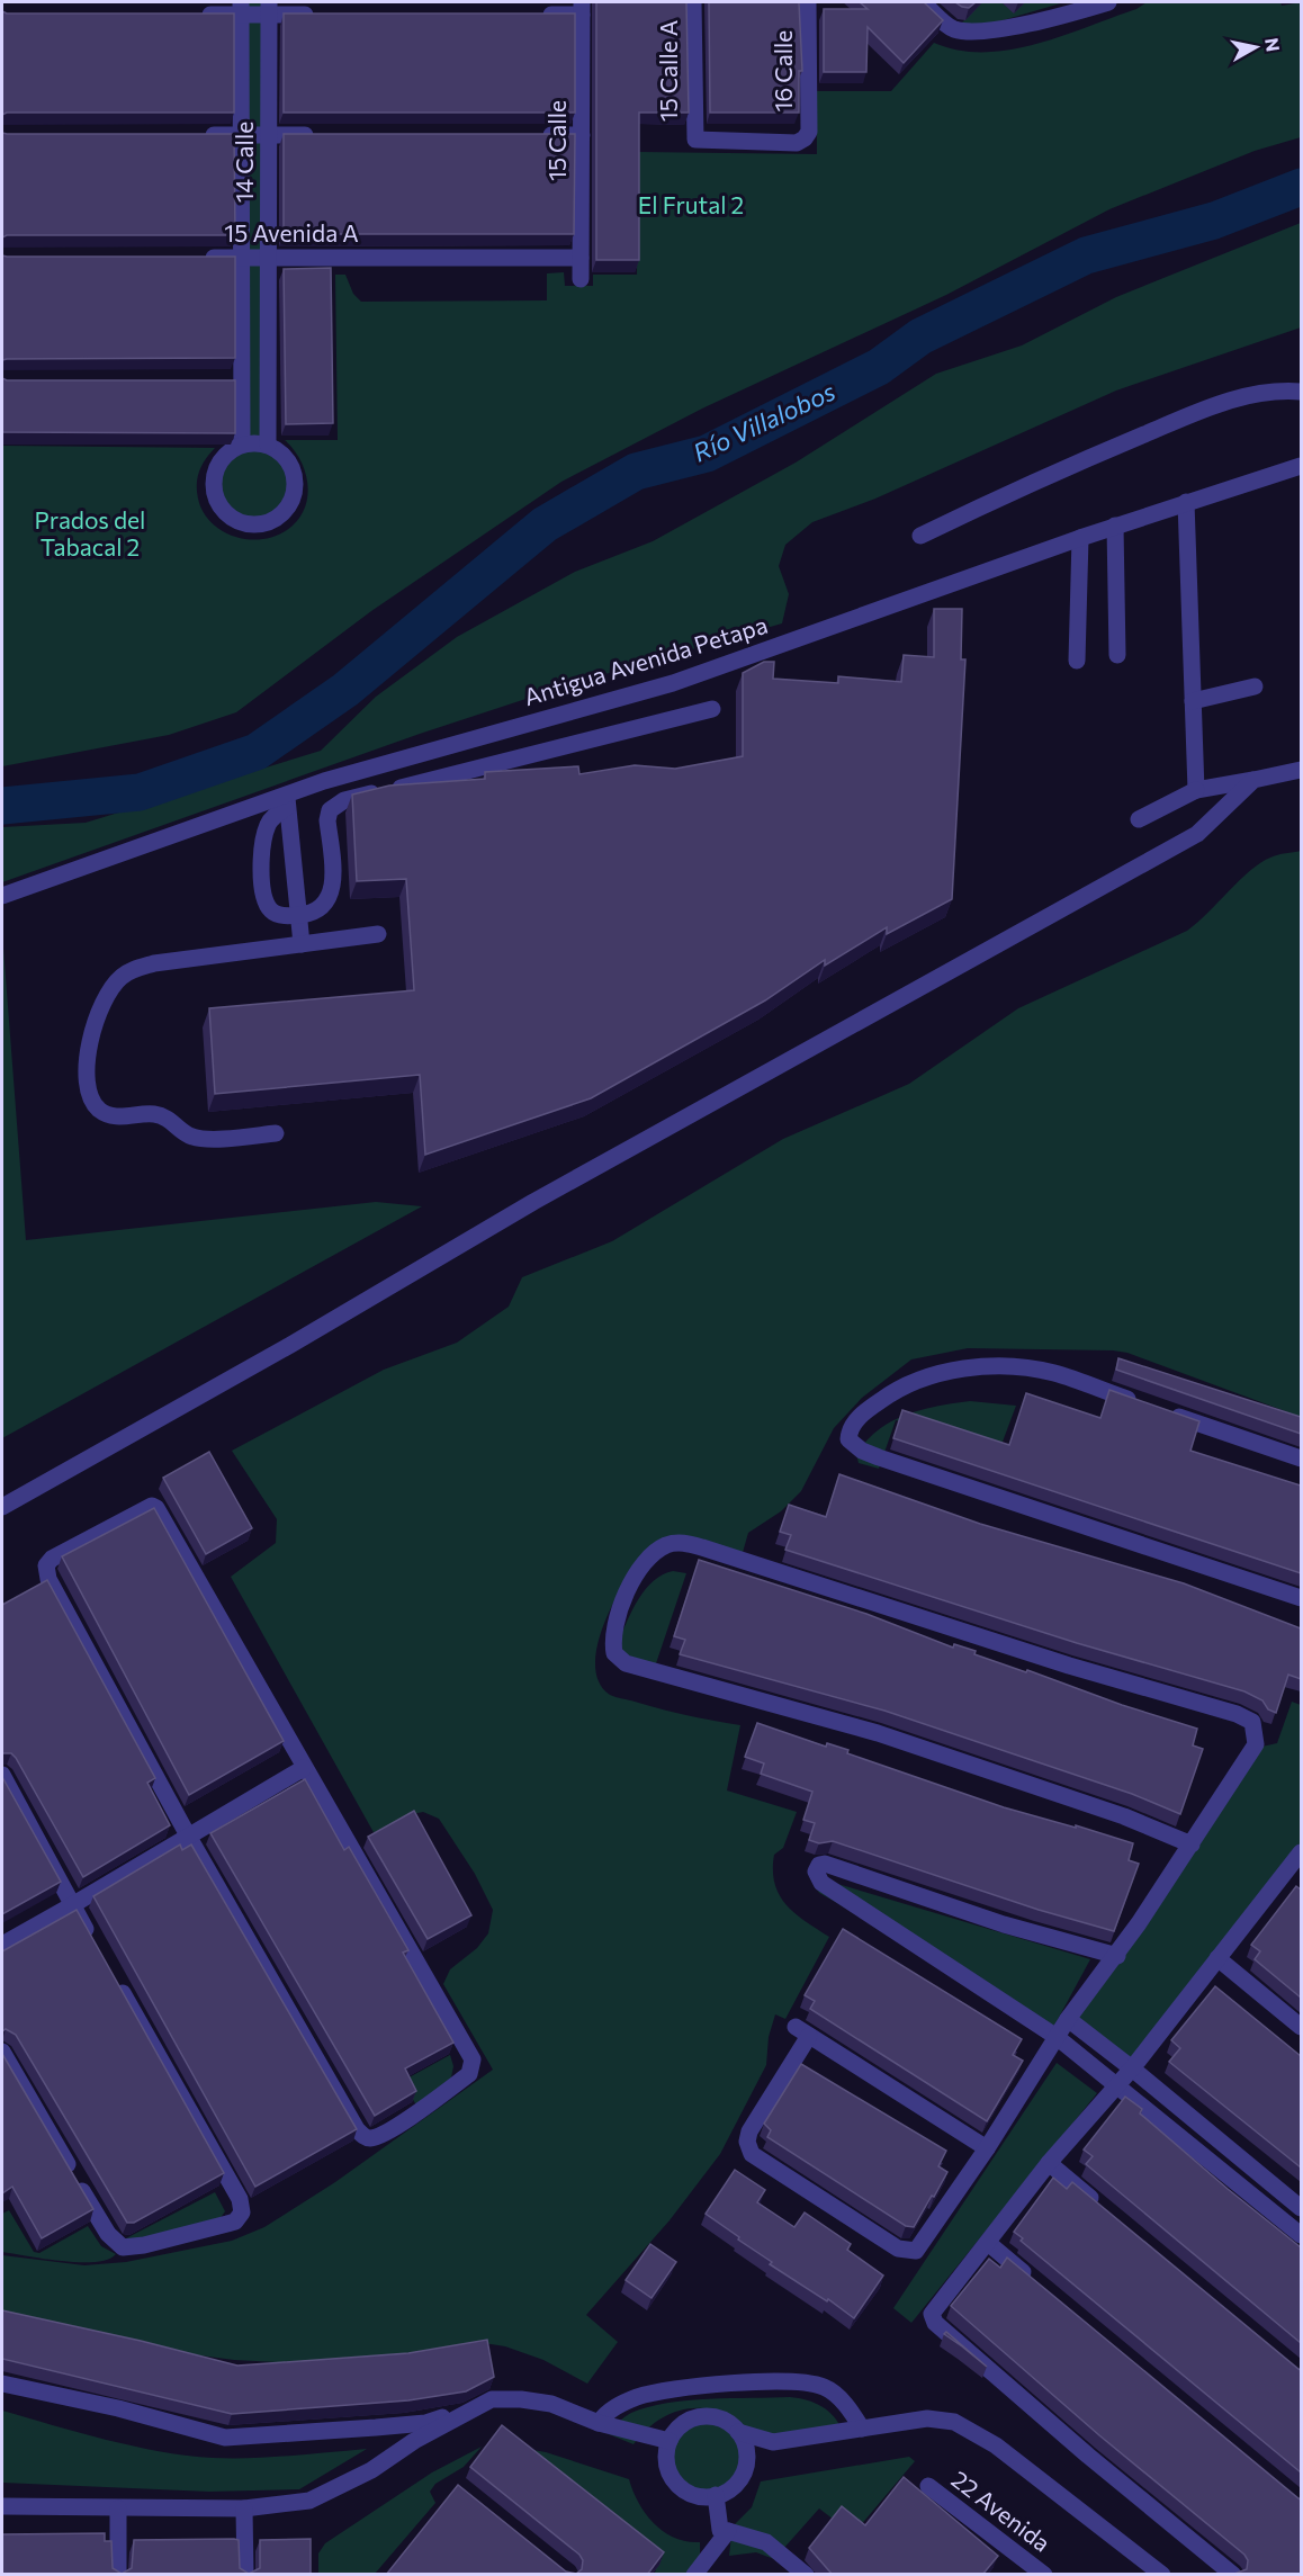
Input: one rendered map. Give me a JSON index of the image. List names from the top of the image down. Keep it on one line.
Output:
{"streets":{"street":["15 Calle A","16 Calle","15 Calle","14 Calle","15 Avenida A","Antigua Avenida Petapa","22 Avenida"]},"crossings":[["15 Calle A","16 Calle"],["15 Calle","15 Avenida A"],["14 Calle","15 Avenida A"]],"water":["Río Villalobos"],"parks":["El Frutal 2","Prados del Tabacal 2"],"north":"right"}
